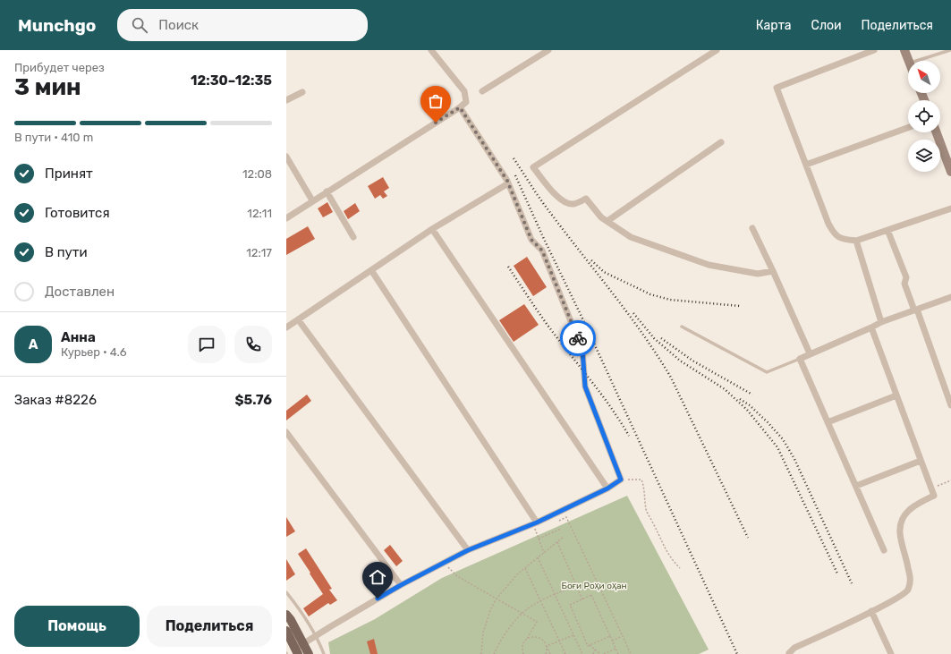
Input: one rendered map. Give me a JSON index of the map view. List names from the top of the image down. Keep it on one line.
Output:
{"parks":["Боғи Роҳи оҳан"],"north":"top left","page":{"header":"Munchgo","search":"Поиск","nav":["Карта","Слои","Поделиться"],"heading":["3 мин","Прибудет через","12:30–12:35"],"panel":["Анна","Курьер · 4.6","Заказ #8226","$5.76"],"bar":"В пути · 410 m","list":[["Принят","12:08"],["Готовится","12:11"],["В пути","12:17"],"Доставлен"],"round":"А","buttons":["Помощь","Поделиться"]}}
